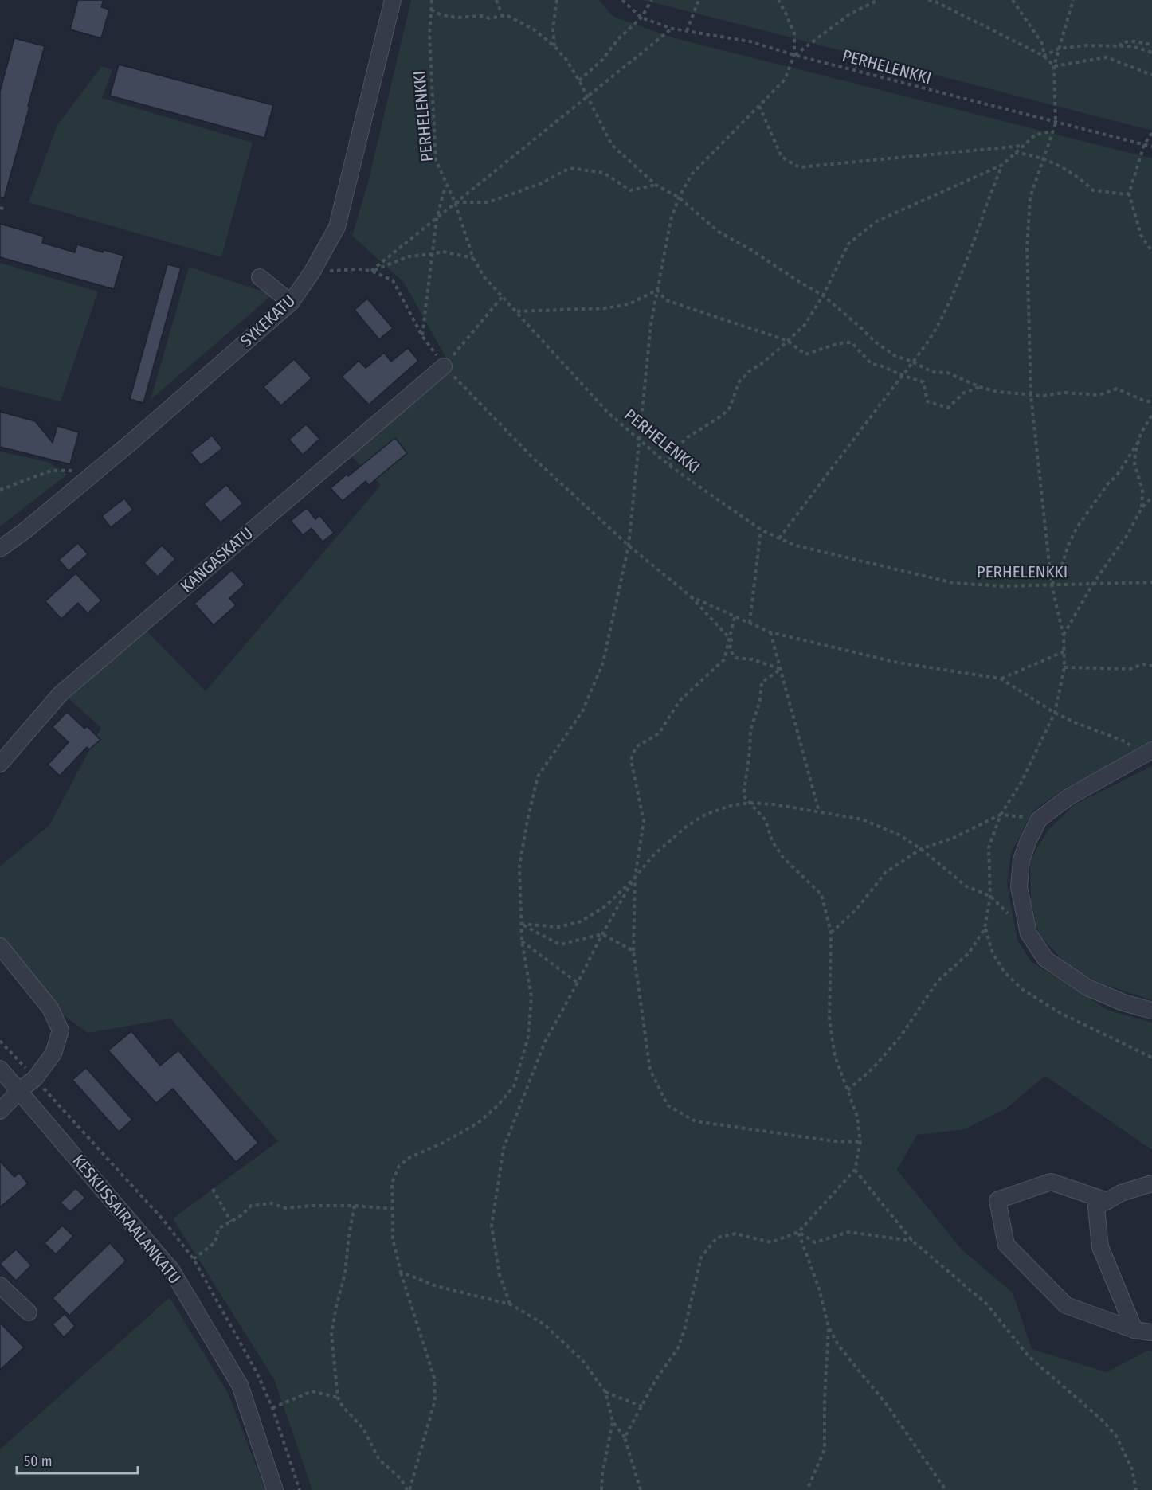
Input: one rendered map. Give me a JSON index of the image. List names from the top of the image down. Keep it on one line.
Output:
{"streets":{"street":["SYKEKATU","KANGASKATU","KESKUSSAIRAALANKATU"],"path":["PERHELENKKI"]},"scale_bar":"50 m"}
